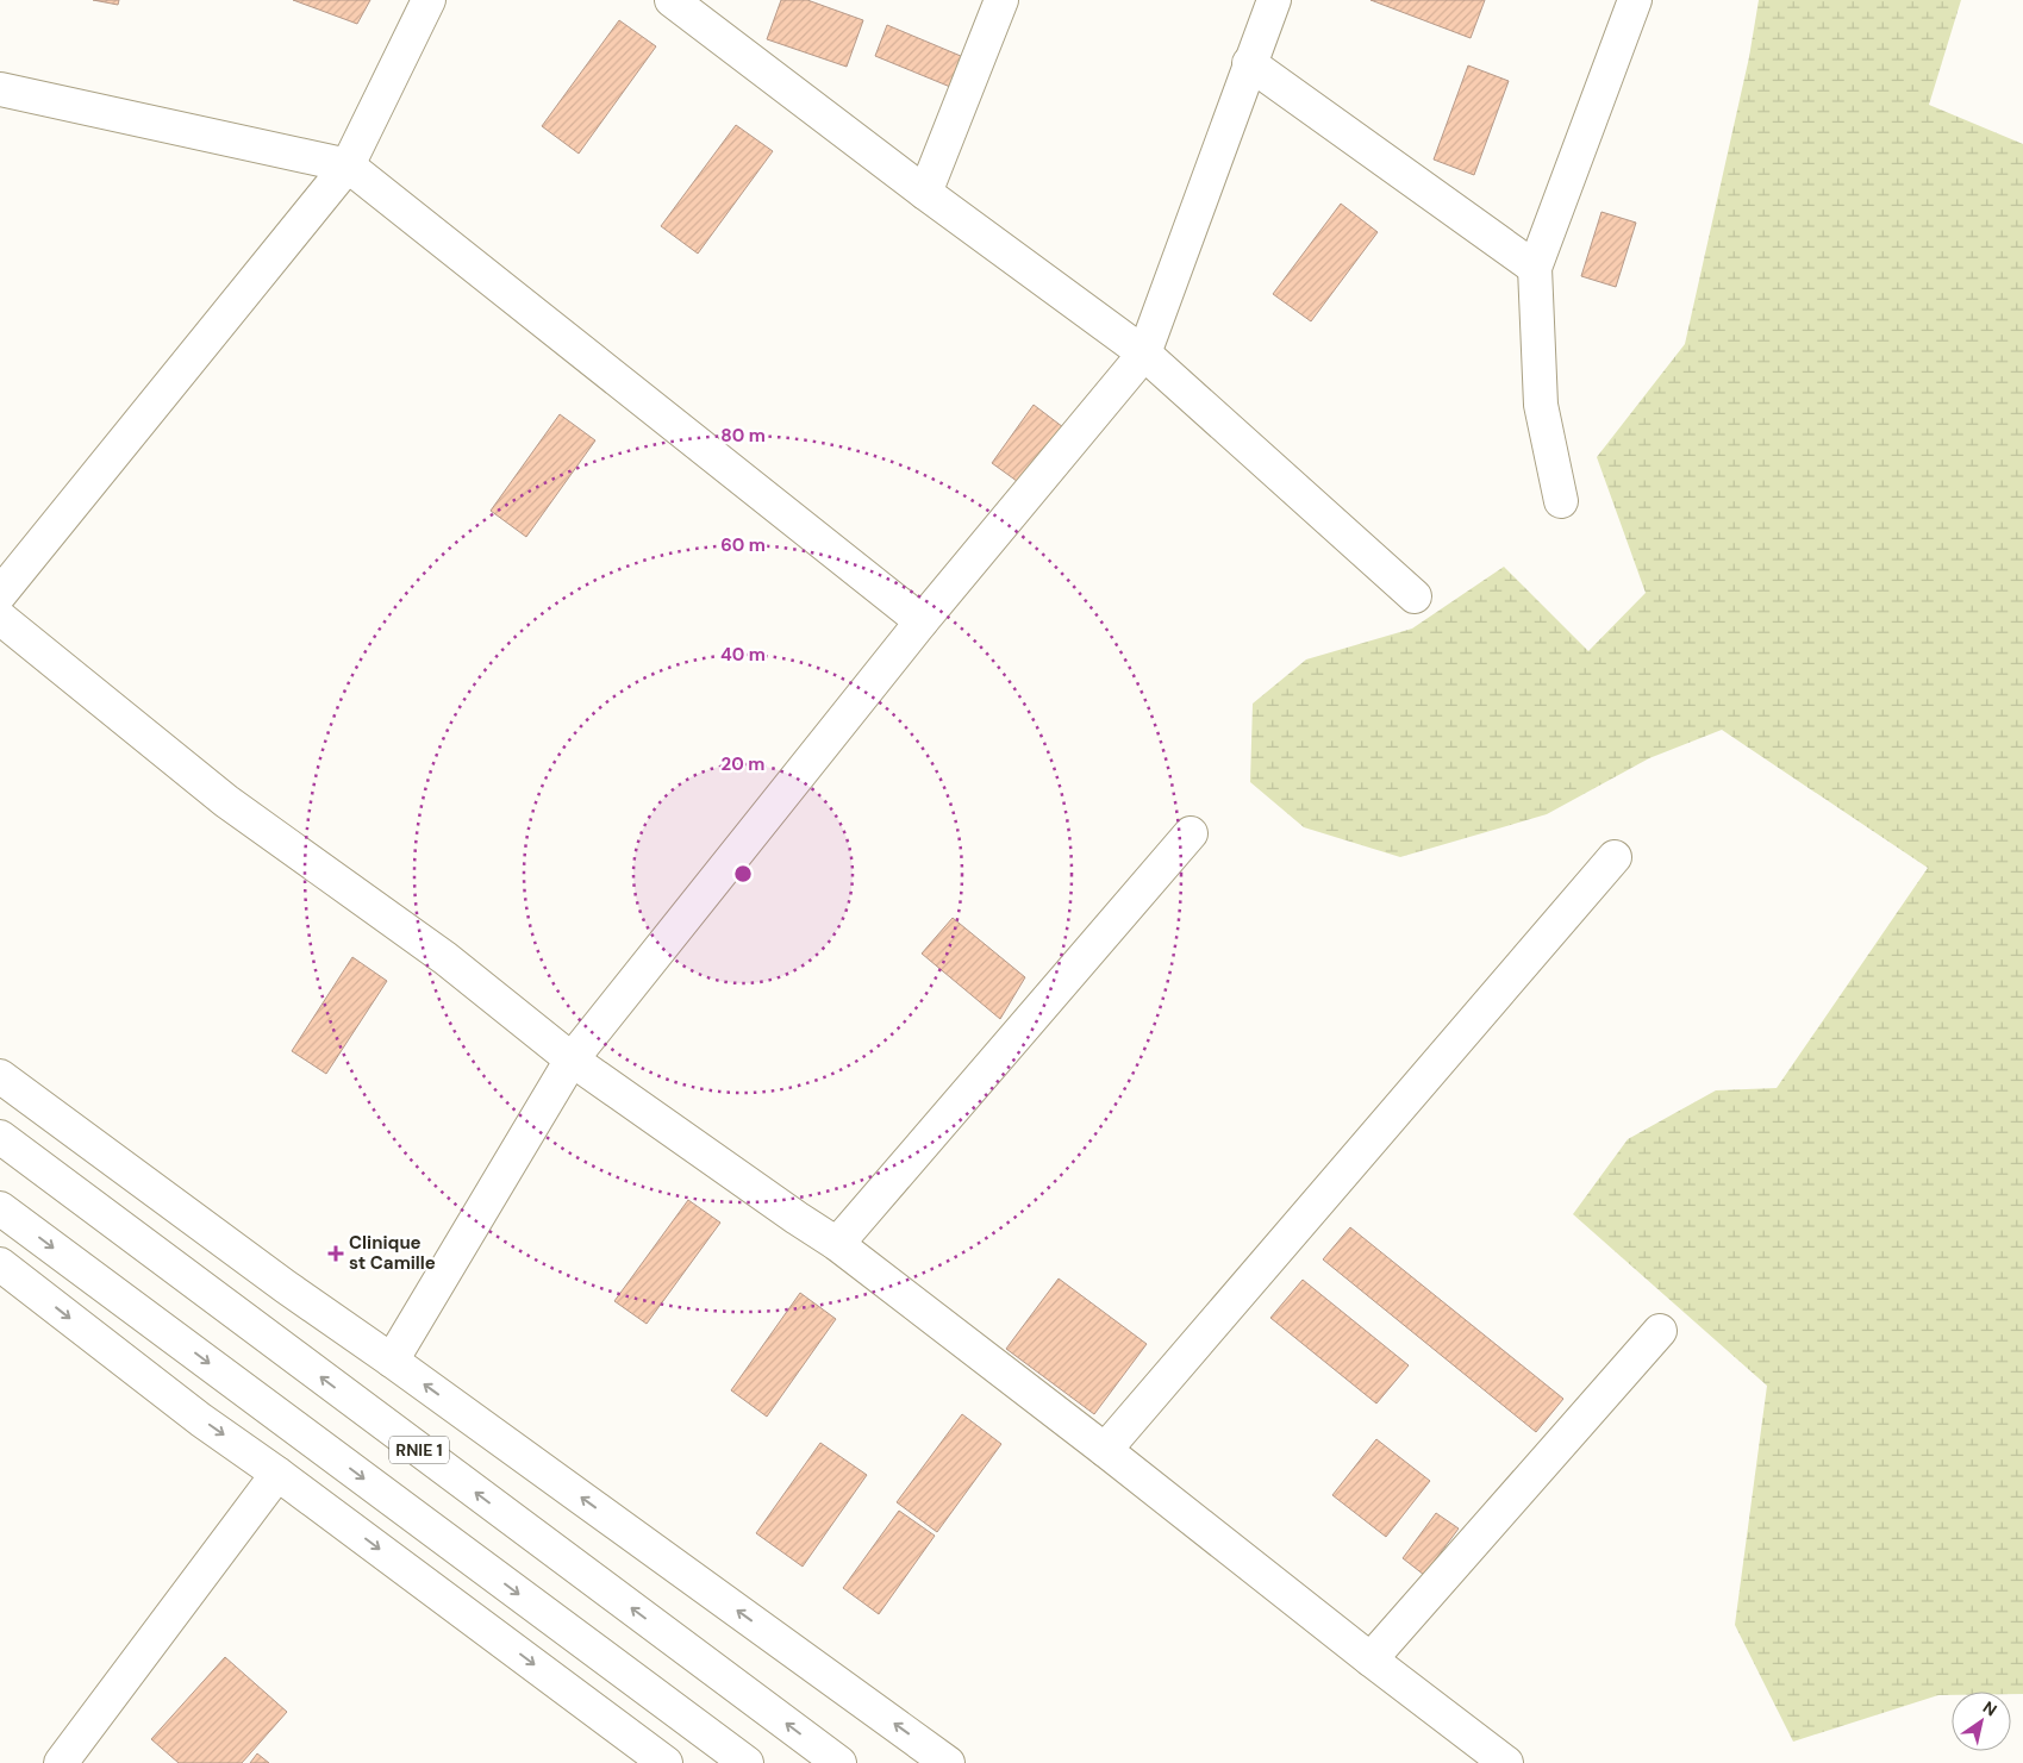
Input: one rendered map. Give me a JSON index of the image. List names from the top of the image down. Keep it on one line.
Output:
{"streets":{"main road":["RNIE 1"]},"places":{"health":["Clinique st Camille"]},"north":"top right","rings":["80 m","60 m","40 m","20 m"]}
